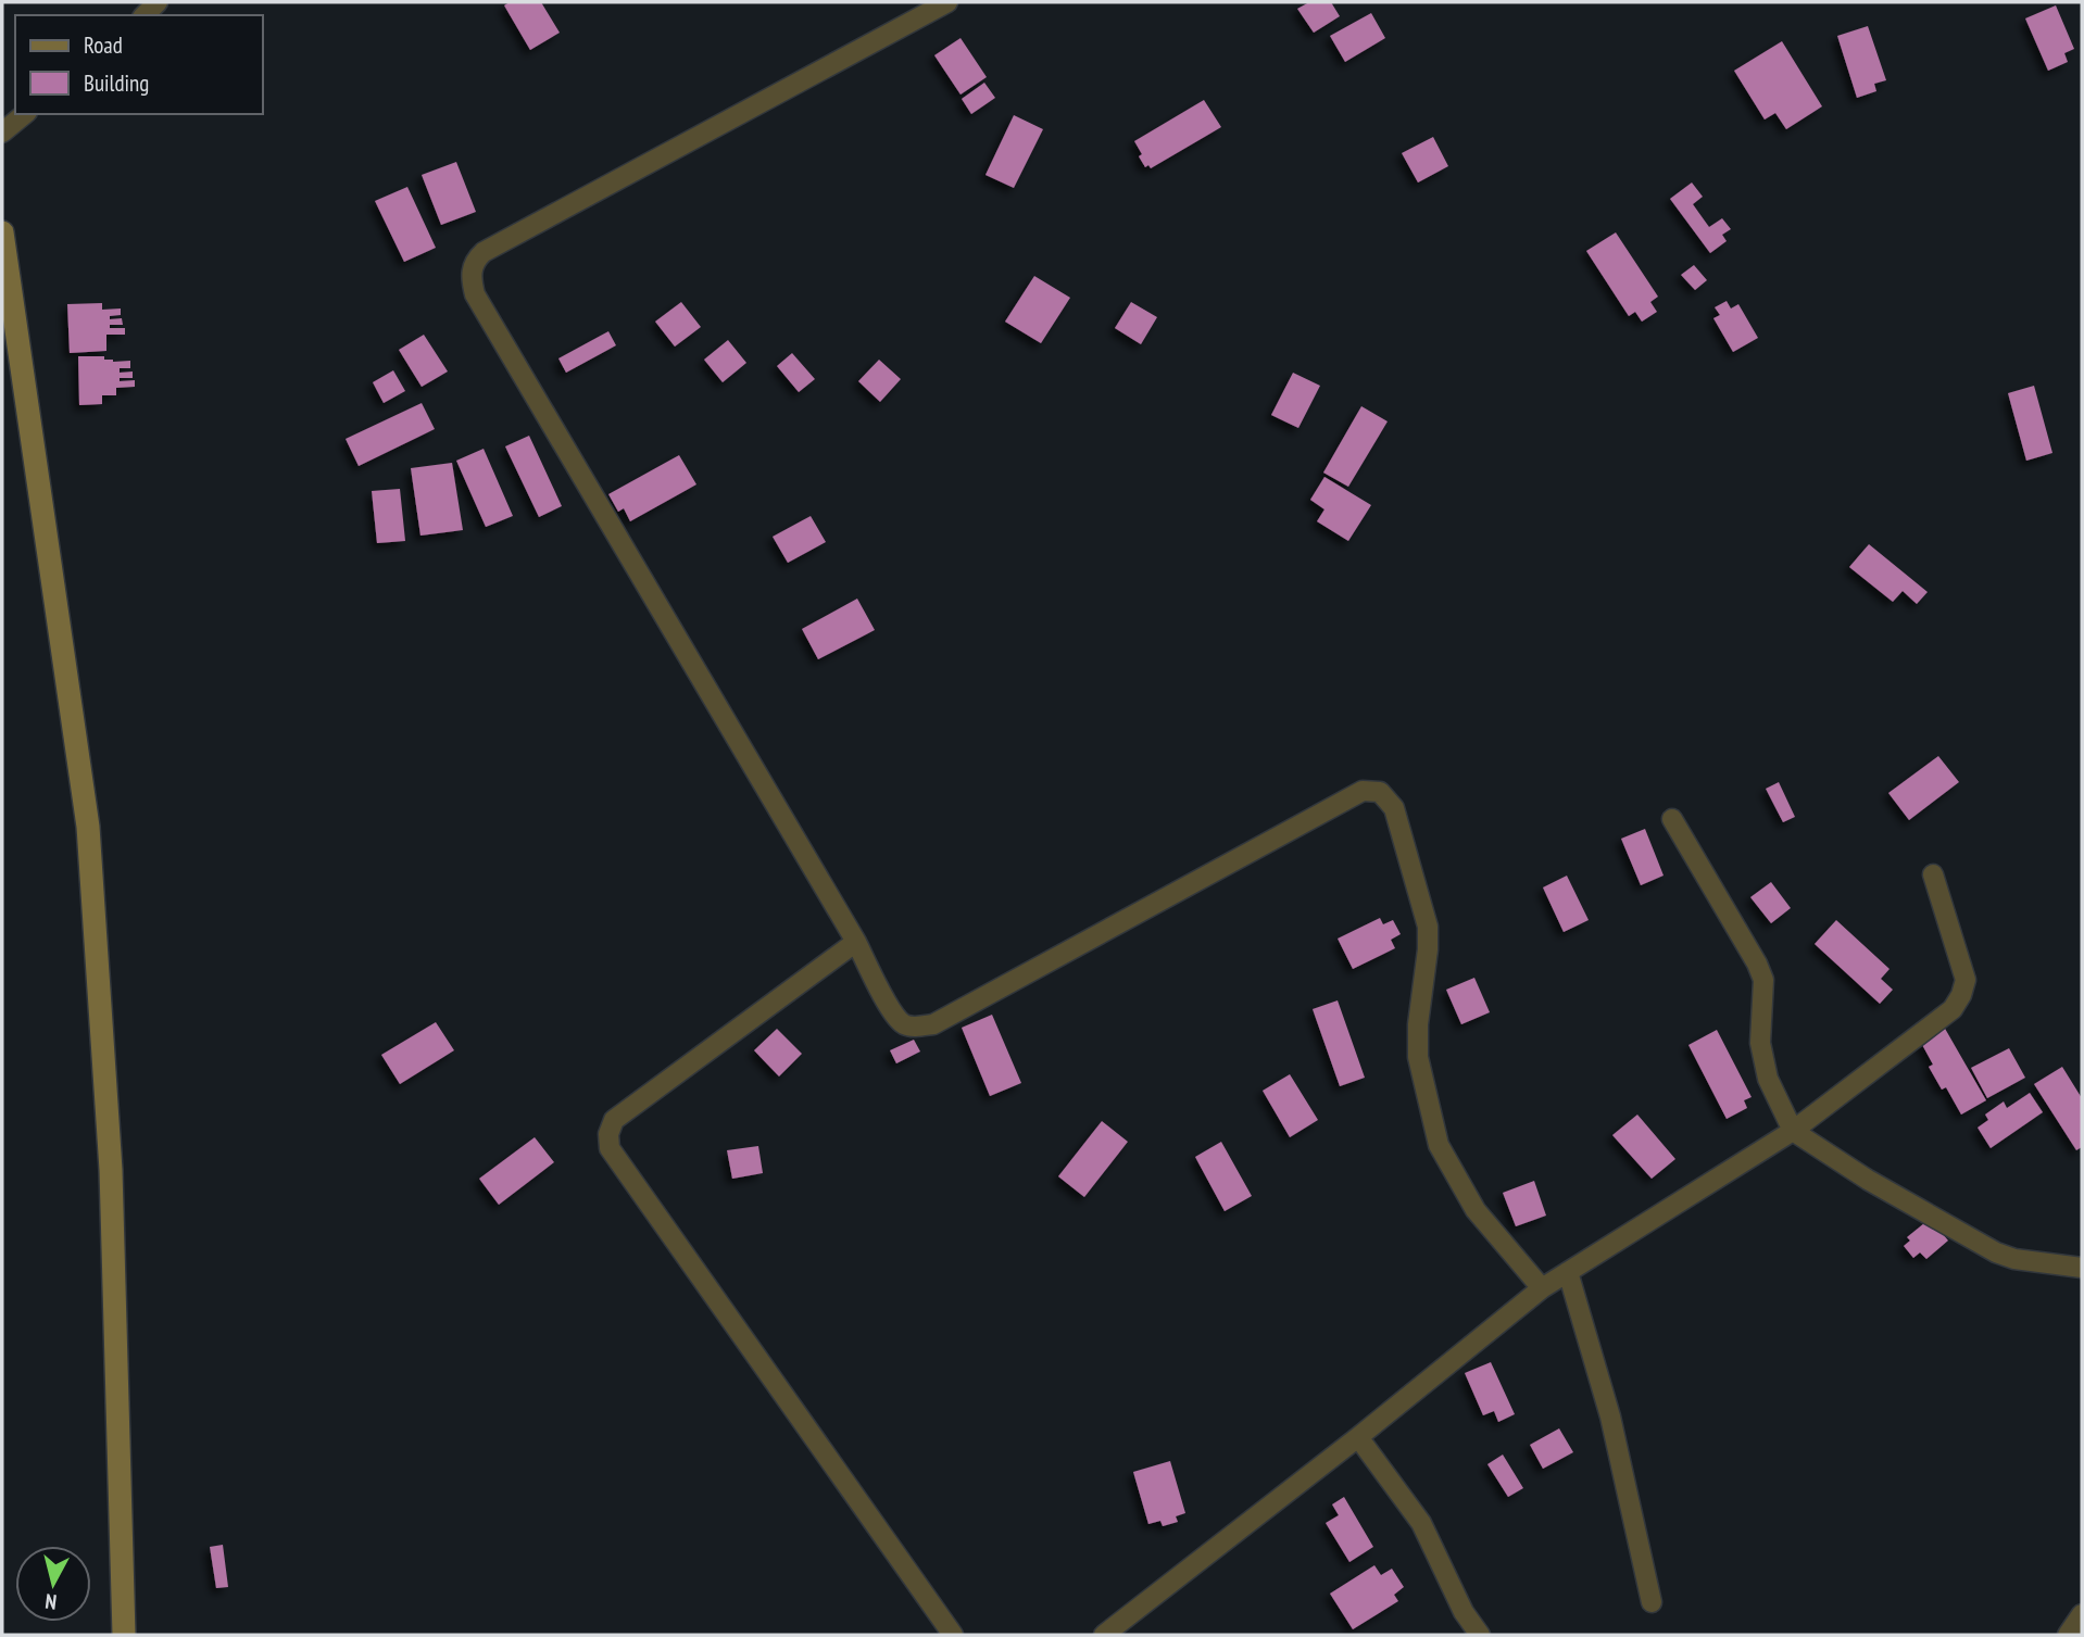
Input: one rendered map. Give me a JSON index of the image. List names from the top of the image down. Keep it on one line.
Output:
{"legend":["Road","Building"],"north":"bottom"}
